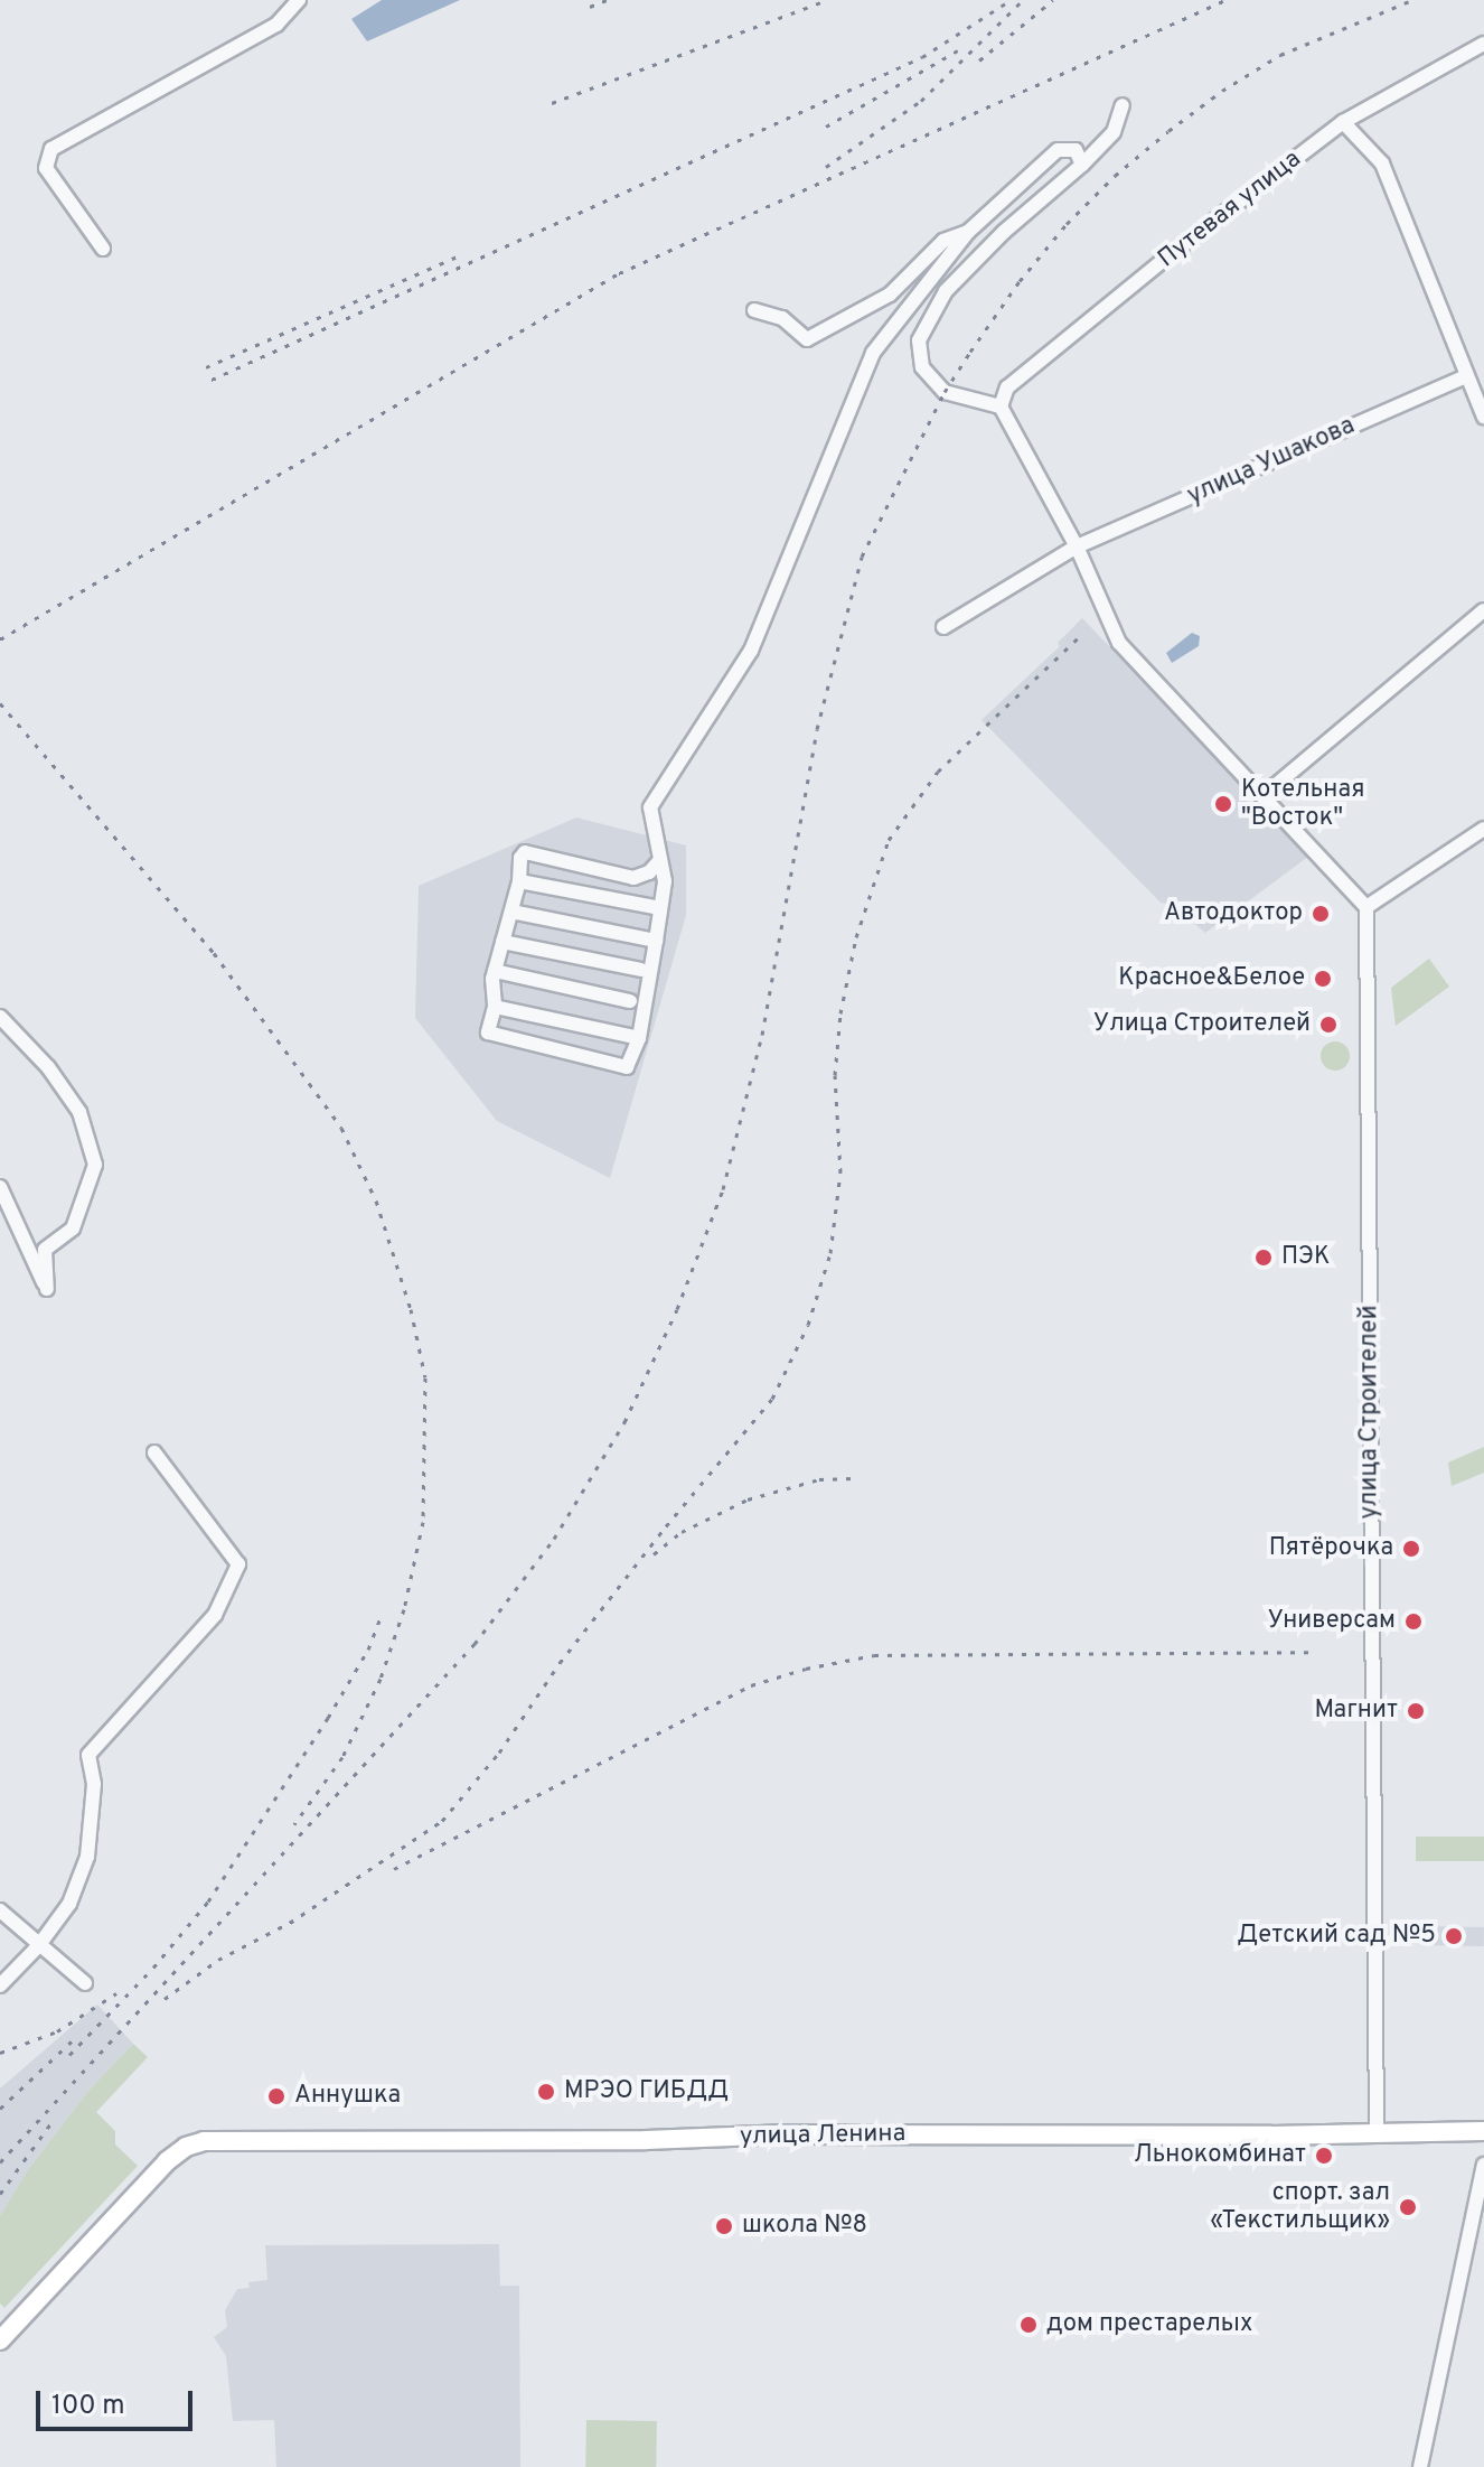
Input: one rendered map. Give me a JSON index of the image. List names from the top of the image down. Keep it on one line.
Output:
{"streets":{"main road":["улица Ленина"],"street":["Путевая улица","улица Ушакова","улица Строителей"]},"crossings":[["улица Строителей","улица Ленина"]],"places":["Котельная \"Восток\"","Автодоктор","Красное&Белое","Улица Строителей","ПЭК","Пятёрочка","Универсам","Магнит","Детский сад №5","МРЭО ГИБДД","Аннушка","Льнокомбинат","спорт. зал «Текстильщик»","школа №8","дом престарелых"],"scale_bar":"100 m"}
